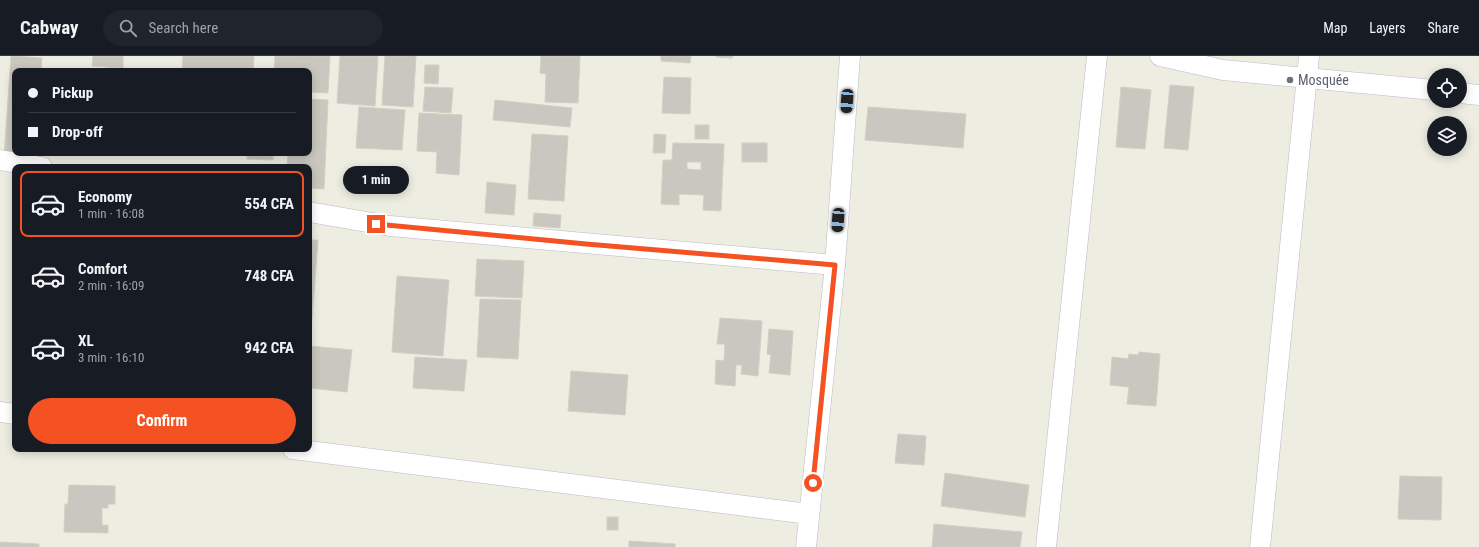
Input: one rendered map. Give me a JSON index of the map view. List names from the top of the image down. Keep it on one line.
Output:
{"places":["Mosquée"],"page":{"header":"Cabway","search":"Search here","nav":["Map","Layers","Share"],"banner":["Pickup","Drop-off"],"bubble":"1 min","list":[{"name":"Economy","note":"1 min · 16:08","value":"554 CFA"},{"name":"Comfort","note":"2 min · 16:09","value":"748 CFA"},{"name":"XL","note":"3 min · 16:10","value":"942 CFA"}],"buttons":"Confirm"}}
